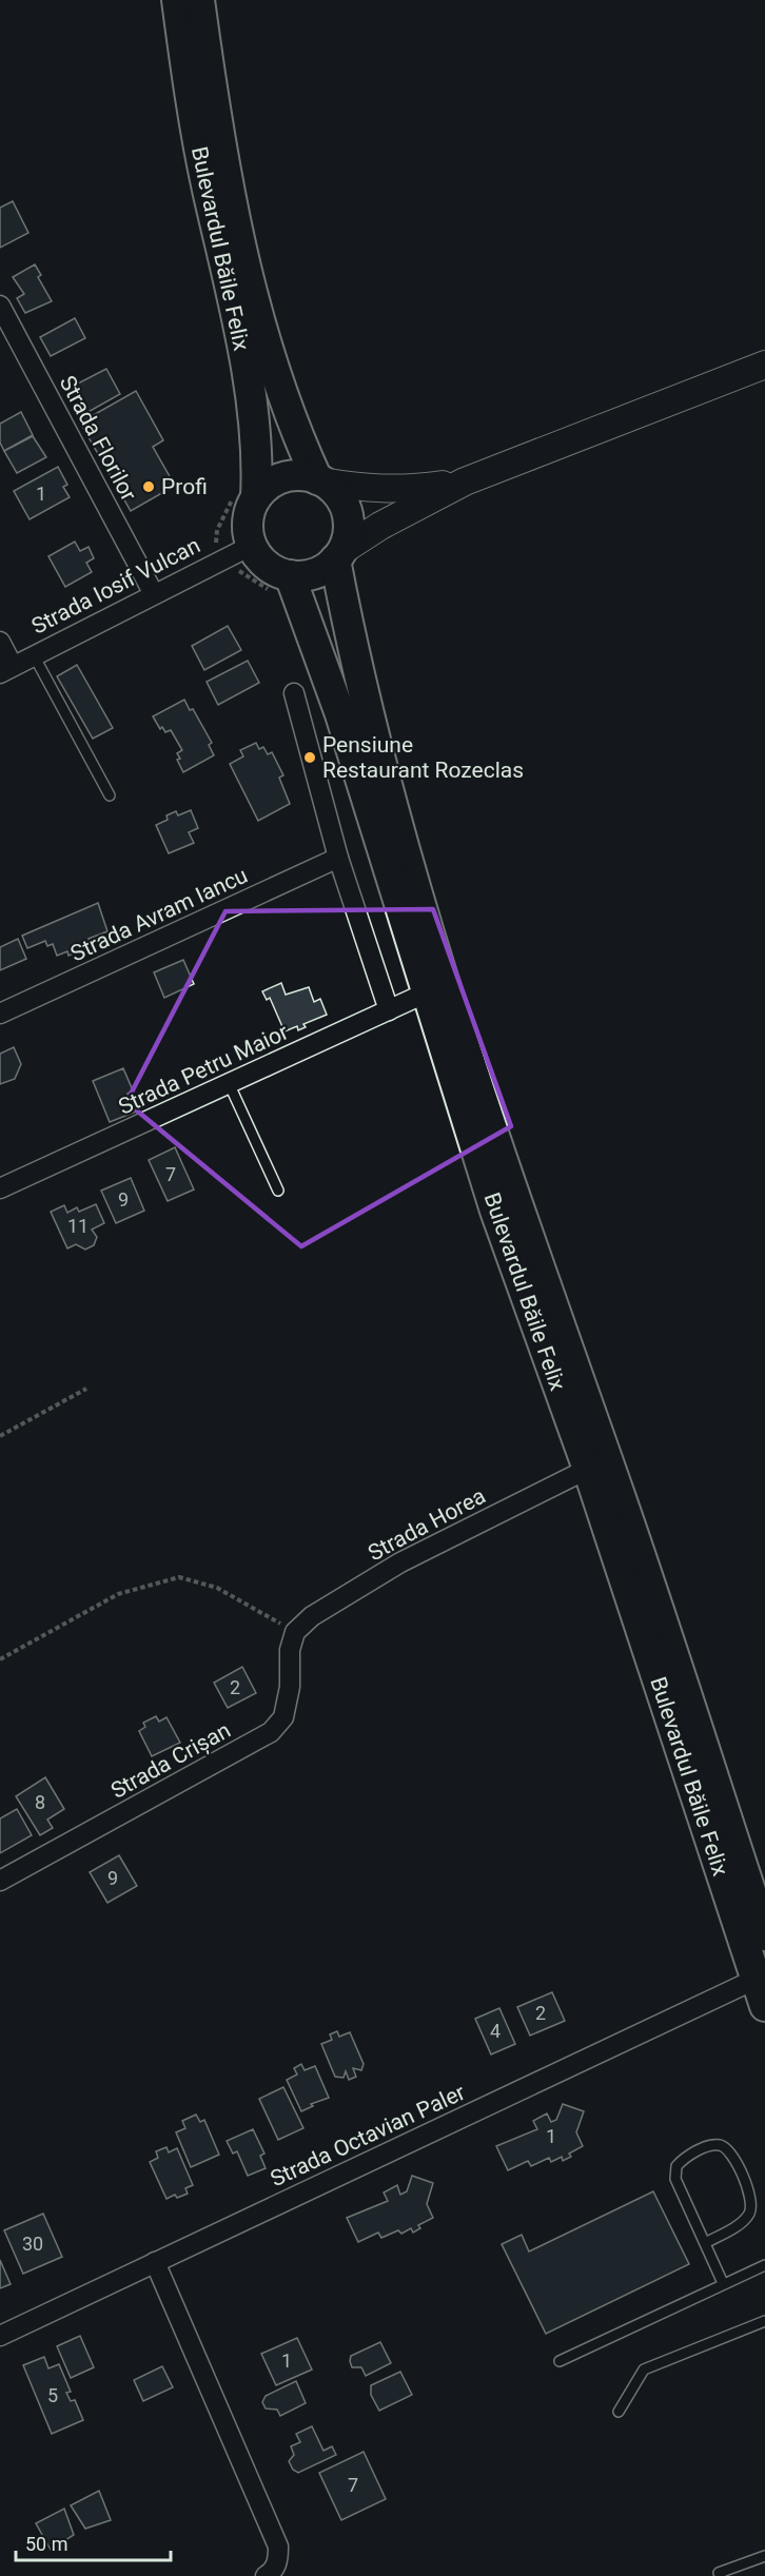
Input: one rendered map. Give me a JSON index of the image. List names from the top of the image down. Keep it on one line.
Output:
{"streets":{"main road":["Bulevardul Băile Felix"],"street":["Strada Florilor","Strada Iosif Vulcan","Strada Avram Iancu","Strada Petru Maior","Strada Horea","Strada Crișan","Strada Octavian Paler"]},"crossings":[["Bulevardul Băile Felix","Strada Iosif Vulcan"],["Bulevardul Băile Felix","Strada Petru Maior"],["Bulevardul Băile Felix","Strada Horea"],["Bulevardul Băile Felix","Strada Octavian Paler"],["Strada Florilor","Strada Iosif Vulcan"],["Strada Horea","Strada Crișan"]],"places":["Profi","Pensiune Restaurant Rozeclas"],"house_numbers":["1","7","9","11","2","8","9","2","4","1","30","1","5","7"],"scale_bar":"50 m"}
